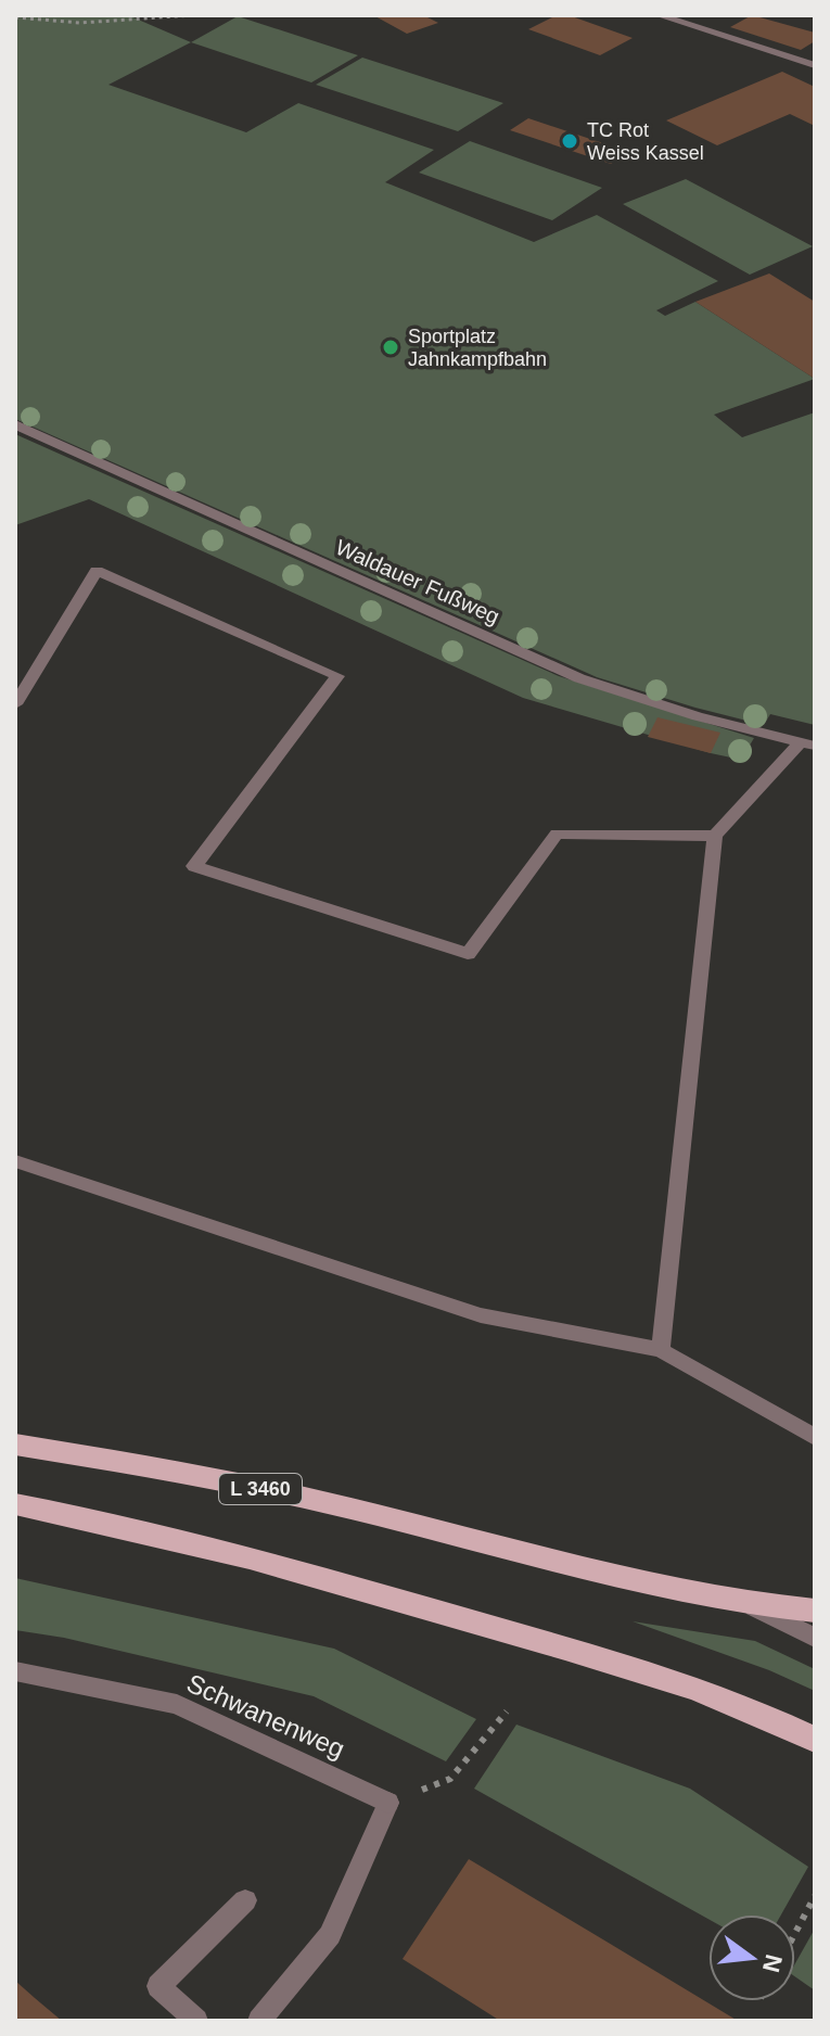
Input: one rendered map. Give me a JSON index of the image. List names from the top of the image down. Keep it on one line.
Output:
{"streets":{"main road":["L 3460"],"street":["Waldauer Fußweg","Schwanenweg"]},"places":["TC Rot Weiss Kassel","Sportplatz Jahnkampfbahn"],"north":"right"}
